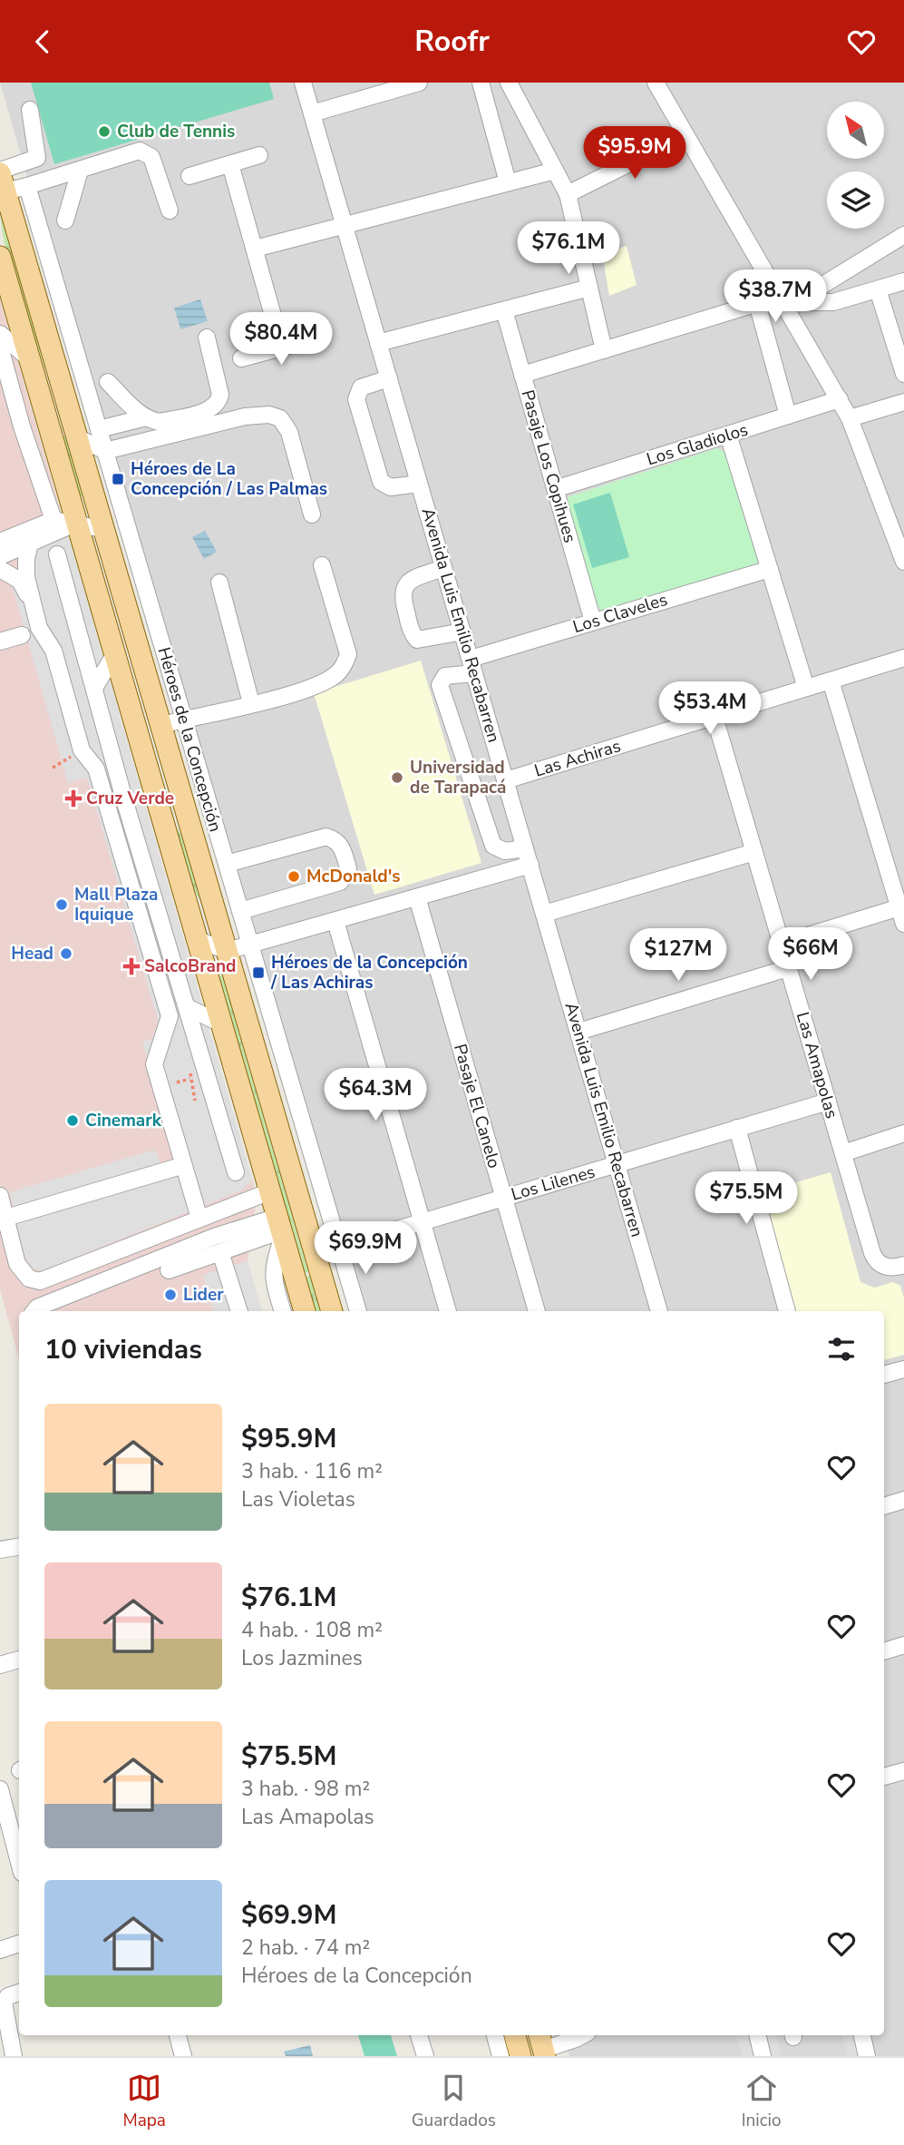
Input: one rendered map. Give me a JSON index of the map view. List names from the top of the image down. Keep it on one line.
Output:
{"streets":{"main road":["Héroes de la Concepción"],"street":["Los Gladiolos","Pasaje Los Copihues","Los Claveles","Avenida Luis Emilio Recabarren","Las Achiras","Las Amapolas","Pasaje El Canelo","Los Lilenes"]},"crossings":[["Los Gladiolos","Pasaje Los Copihues"],["Pasaje Los Copihues","Los Claveles"],["Los Claveles","Avenida Luis Emilio Recabarren"],["Avenida Luis Emilio Recabarren","Las Achiras"],["Avenida Luis Emilio Recabarren","Los Lilenes"],["Héroes de la Concepción","Los Lilenes"],["Las Achiras","Las Amapolas"],["Las Amapolas","Los Lilenes"],["Pasaje El Canelo","Los Lilenes"]],"places":{"other":["Club de Tennis","Universidad de Tarapacá","McDonald's","Mall Plaza Iquique","Head","Cinemark","Lider"],"transit":["Héroes de La Concepción / Las Palmas","Héroes de la Concepción / Las Achiras"],"health":["Cruz Verde","SalcoBrand"]},"north":"top left","page":{"header":"Roofr","price":["$95.9M","$76.1M","$38.7M","$80.4M","$53.4M","$66M","$127M","$64.3M","$75.5M","$69.9M"],"heading":"10 viviendas","list":[{"name":"$95.9M","note":"3 hab. · 116 m² · Las Violetas"},{"name":"$76.1M","note":"4 hab. · 108 m² · Los Jazmines"},{"name":"$75.5M","note":"3 hab. · 98 m² · Las Amapolas"},{"name":"$69.9M","note":"2 hab. · 74 m² · Héroes de la Concepción"}],"tabs":["Mapa","Guardados","Inicio"]}}
